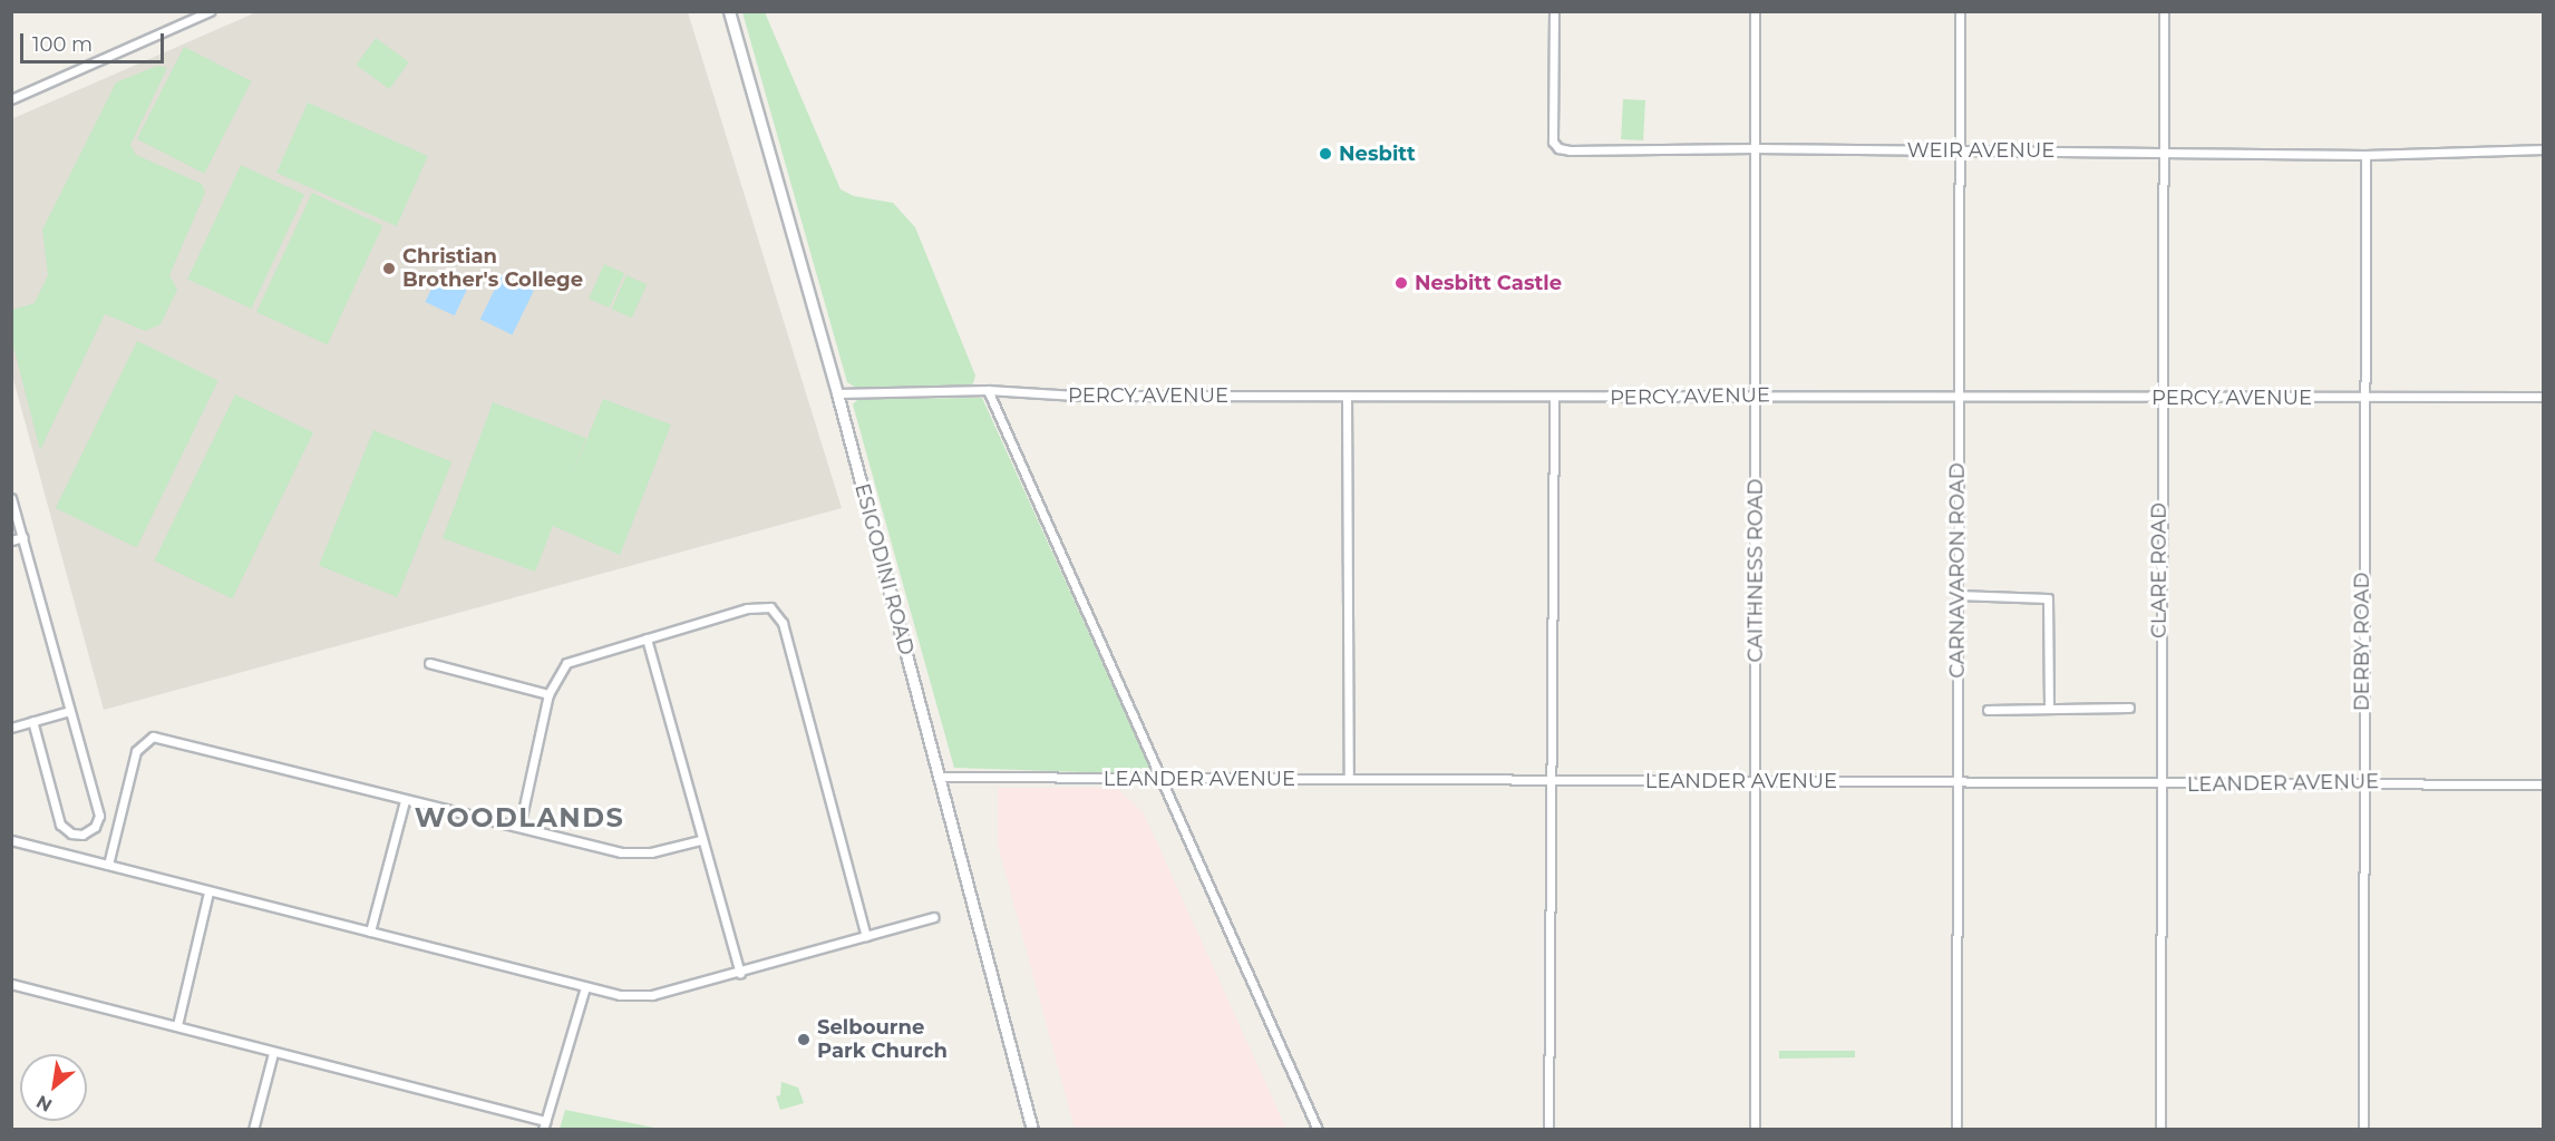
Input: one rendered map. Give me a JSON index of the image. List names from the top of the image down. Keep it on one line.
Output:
{"streets":{"main road":["ESIGODINI ROAD"],"street":["WEIR AVENUE","PERCY AVENUE","CAITHNESS ROAD","CARNAVARON ROAD","CLARE ROAD","DERBY ROAD","LEANDER AVENUE"]},"crossings":[["WEIR AVENUE","CAITHNESS ROAD"],["WEIR AVENUE","CARNAVARON ROAD"],["WEIR AVENUE","CLARE ROAD"],["WEIR AVENUE","DERBY ROAD"],["PERCY AVENUE","ESIGODINI ROAD"],["PERCY AVENUE","CAITHNESS ROAD"],["PERCY AVENUE","CARNAVARON ROAD"],["PERCY AVENUE","CLARE ROAD"],["PERCY AVENUE","DERBY ROAD"],["ESIGODINI ROAD","LEANDER AVENUE"],["CAITHNESS ROAD","LEANDER AVENUE"],["CARNAVARON ROAD","LEANDER AVENUE"],["CLARE ROAD","LEANDER AVENUE"],["DERBY ROAD","LEANDER AVENUE"]],"districts":["WOODLANDS"],"places":["Nesbitt","Christian Brother's College","Nesbitt Castle","Selbourne Park Church"],"scale_bar":"100 m","north":"bottom left"}
